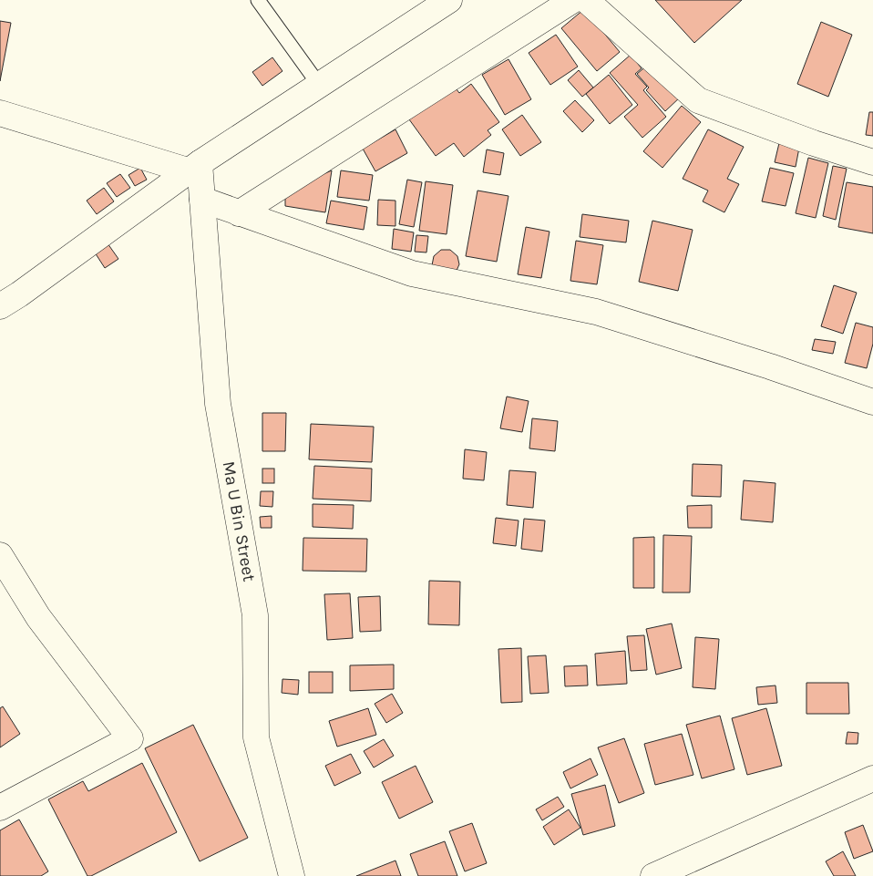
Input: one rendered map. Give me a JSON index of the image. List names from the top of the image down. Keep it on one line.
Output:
{"streets":{"street":["Ma U Bin Street"]}}
